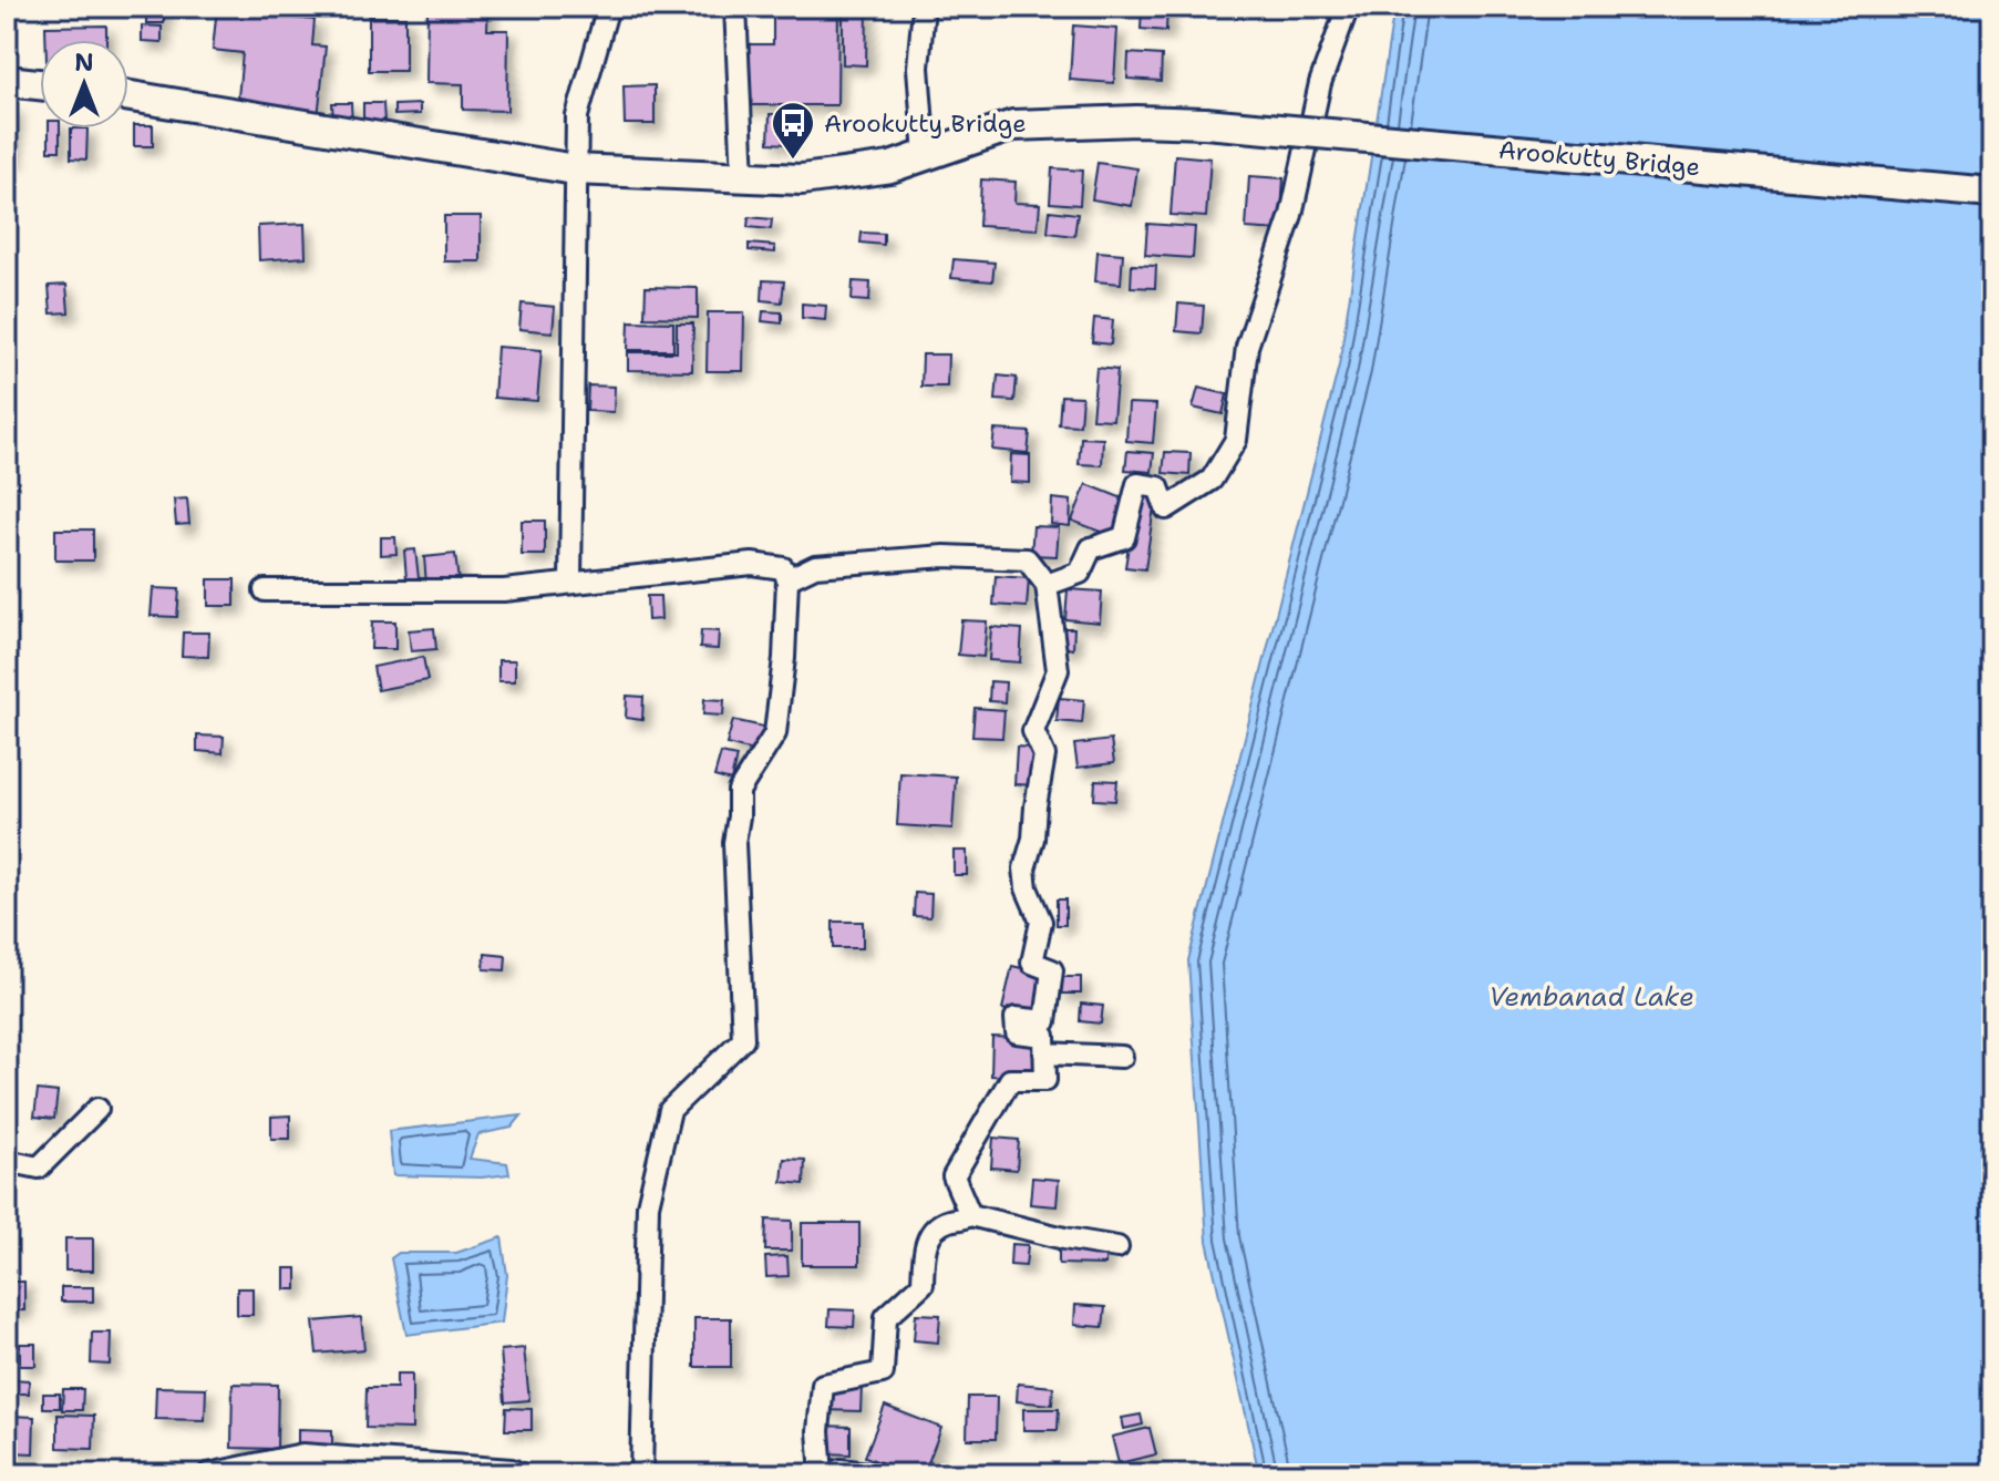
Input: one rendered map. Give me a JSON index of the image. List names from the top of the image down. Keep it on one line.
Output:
{"streets":{"main road":["Arookutty Bridge"]},"water":["Vembanad Lake"],"places":{"bus stop":["Arookutty Bridge"]},"north":"top"}
